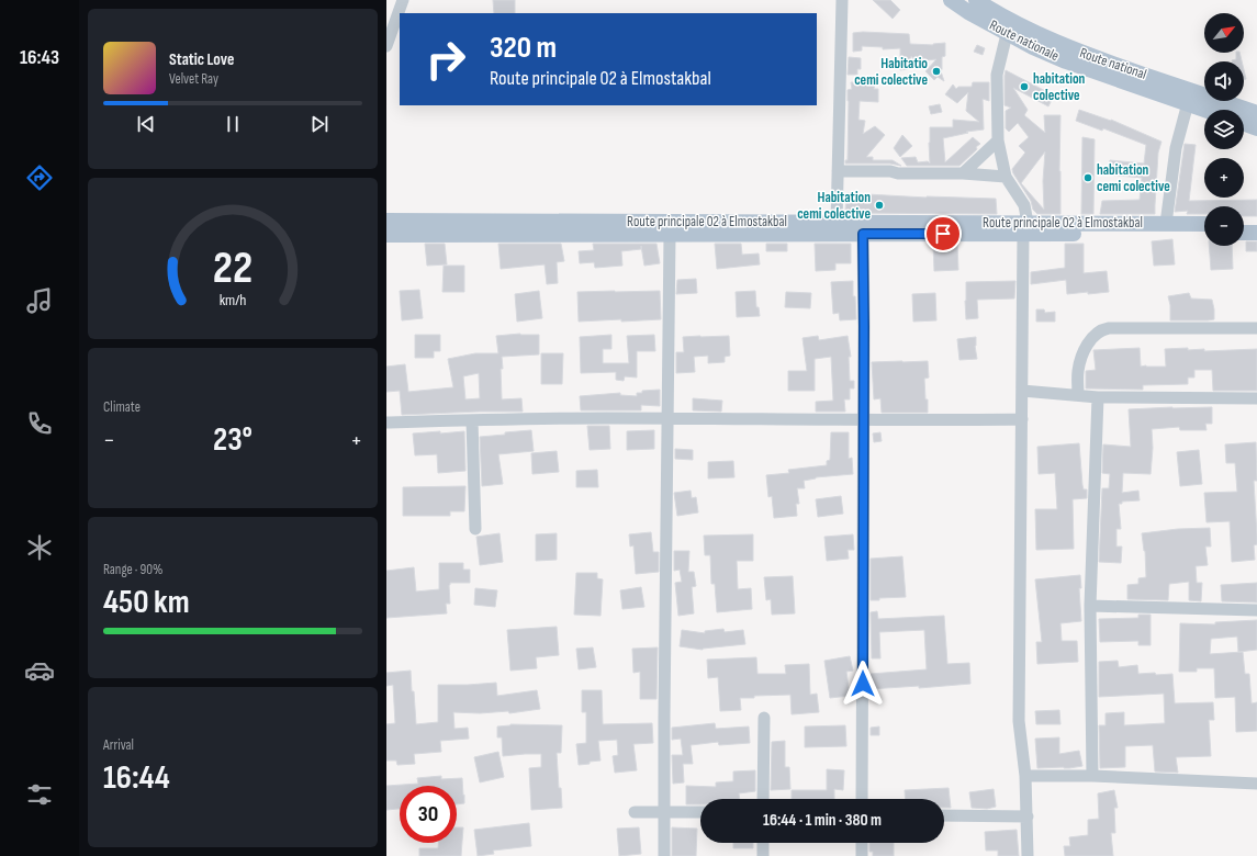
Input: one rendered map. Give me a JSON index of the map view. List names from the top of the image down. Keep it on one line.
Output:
{"streets":{"main road":["Route nationale","Route national","Route principale 02 à Elmostakbal"]},"places":["Habitatio cemi colective","habitation colective","habitation cemi colective","Habitation cemi colective"],"north":"top right","page":{"tabs":"16:43","map_buttons":["+","−"],"turn":["320 m","Route principale 02 à Elmostakbal"],"song":["Static Love","Velvet Ray"],"tile":["Climate",["Range · 90%","450 km"],["Arrival","16:44"]],"heat":["−","23°","+"],"limit":"30","trip":"16:44 · 1 min · 380 m","gauge":["22","km/h"]}}
